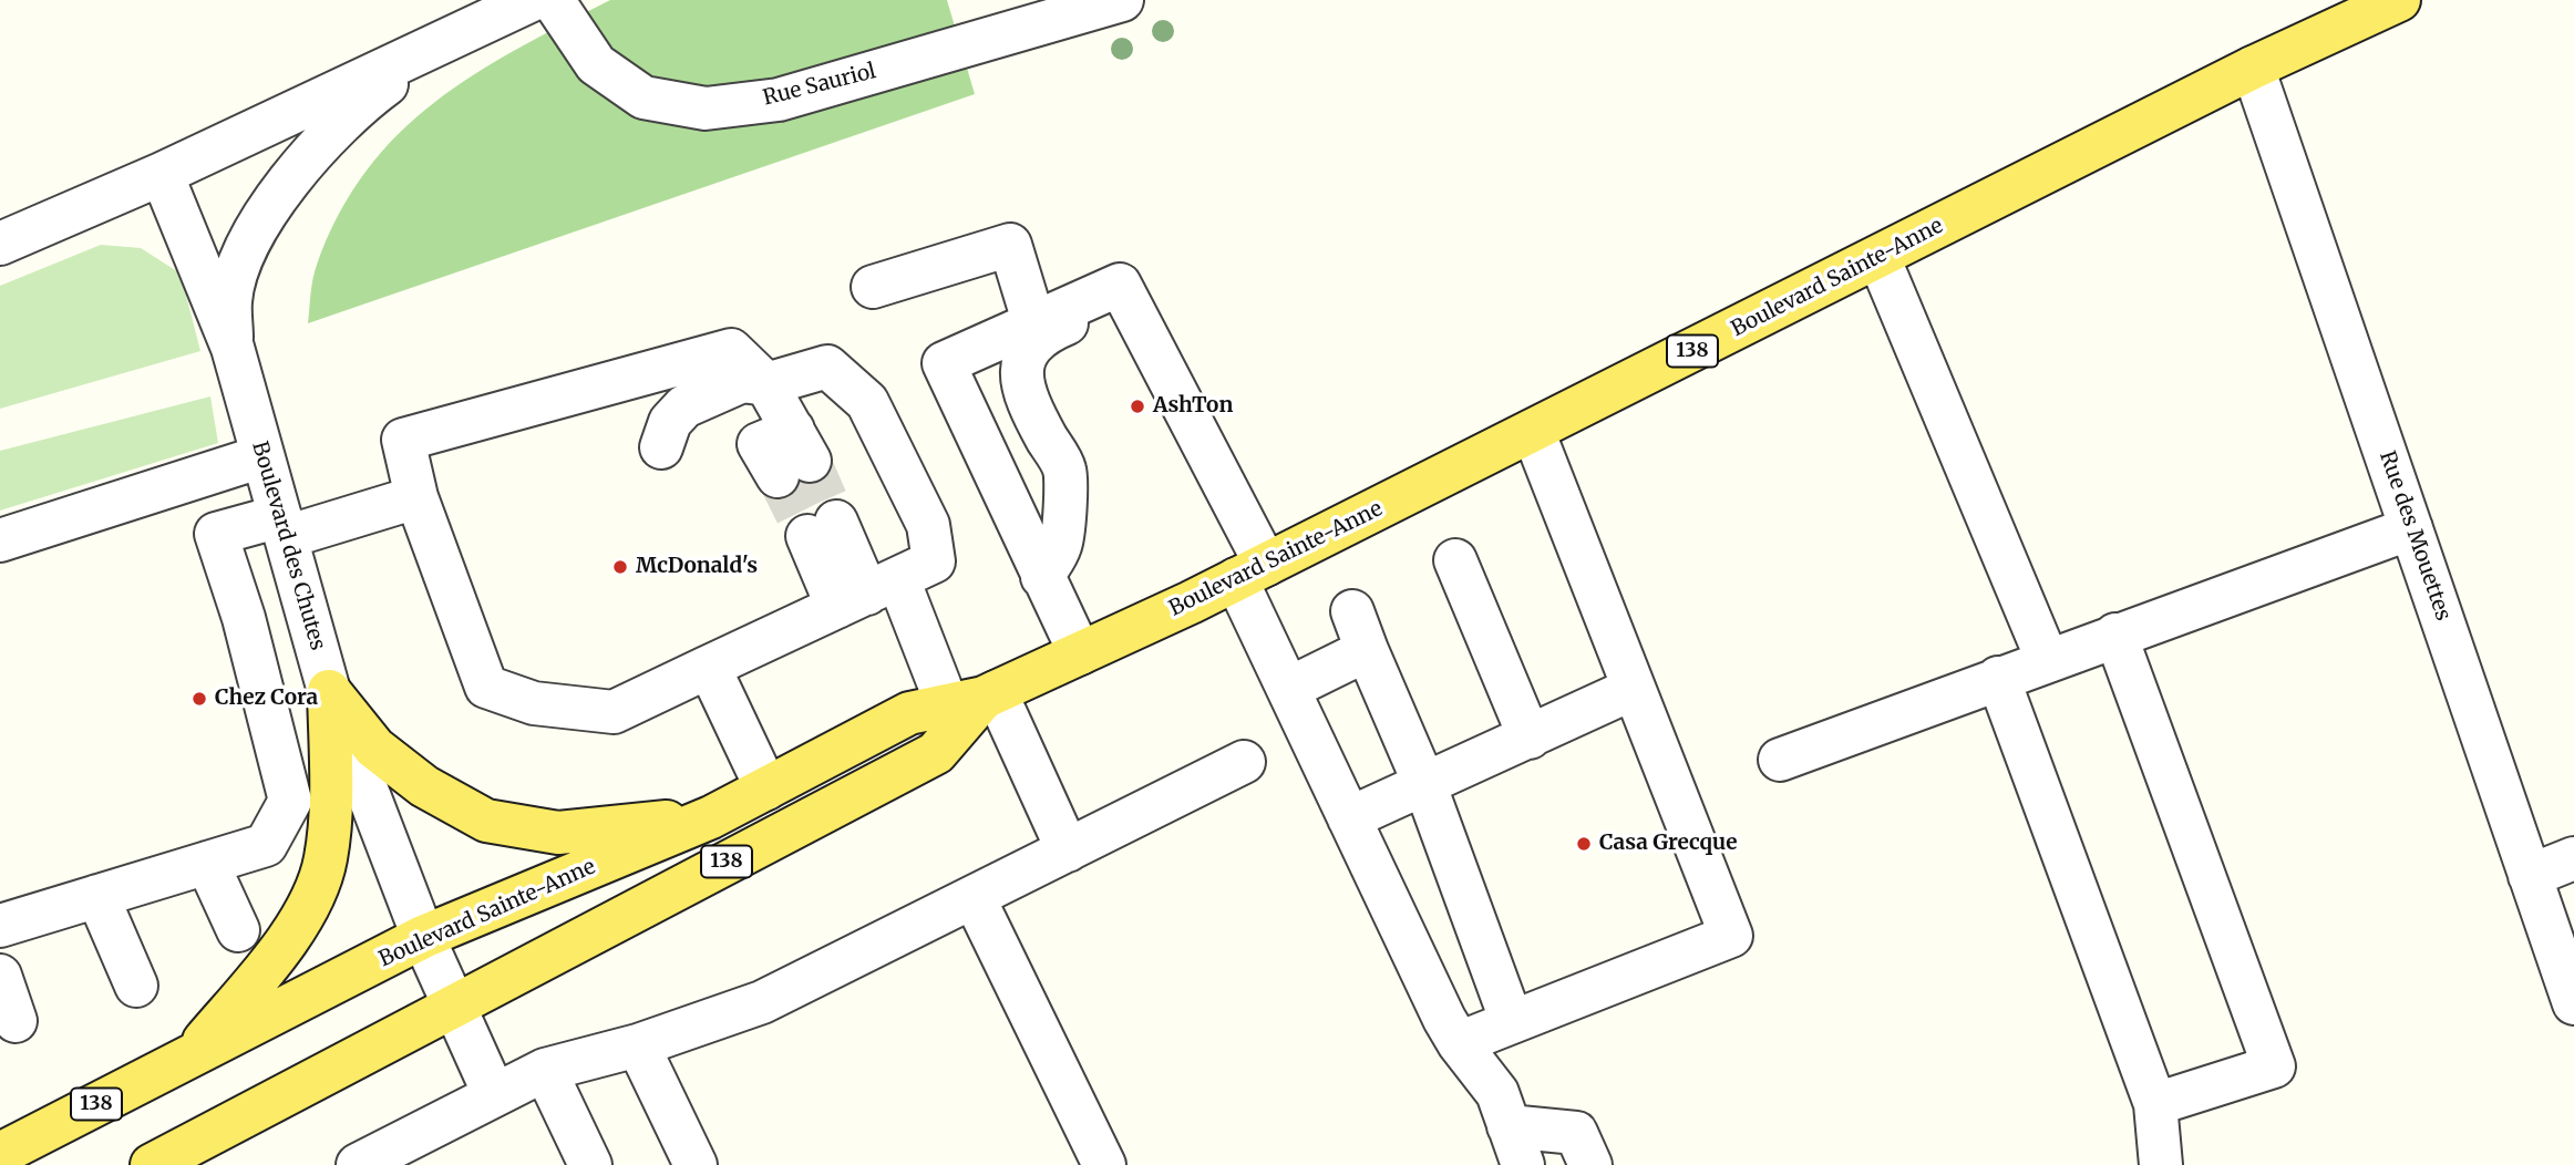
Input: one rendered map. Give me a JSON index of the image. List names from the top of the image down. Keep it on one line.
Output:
{"streets":{"main road":["Boulevard Sainte-Anne","138"],"street":["Rue Sauriol","Rue des Mouettes","Boulevard des Chutes"]},"crossings":[["Boulevard Sainte-Anne","Rue des Mouettes"],["Boulevard Sainte-Anne","Boulevard des Chutes"]],"places":["AshTon","McDonald's","Chez Cora","Casa Grecque"]}
